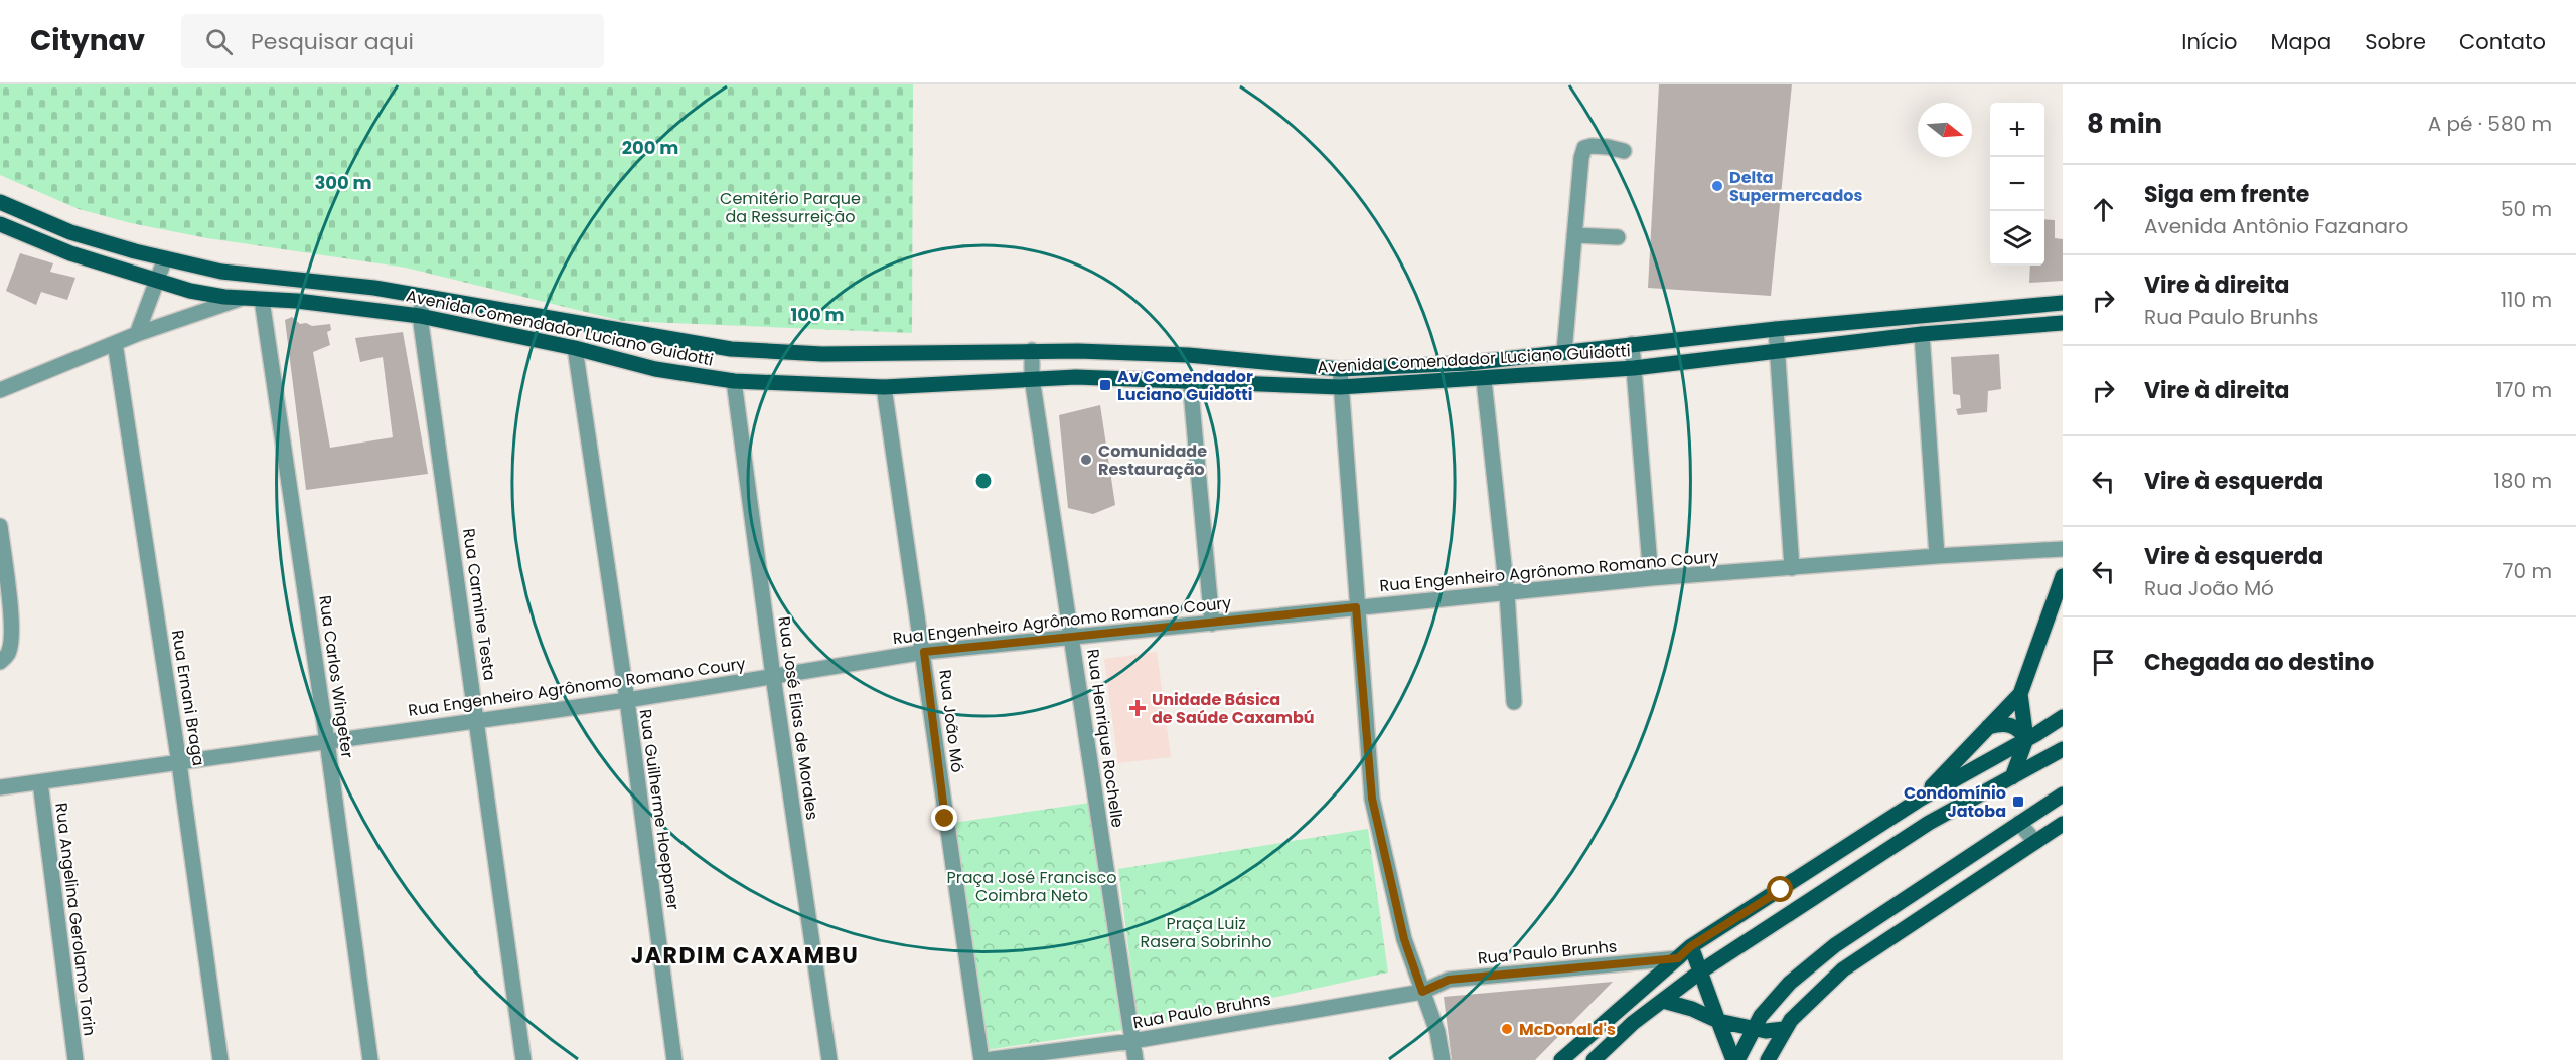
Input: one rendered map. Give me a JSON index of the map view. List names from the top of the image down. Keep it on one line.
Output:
{"streets":{"main road":["Avenida Comendador Luciano Guidotti"],"street":["Rua Engenheiro Agrônomo Romano Coury","Rua Carmine Testa","Rua Carlos Wingeter","Rua Ernani Braga","Rua José Elias de Morales","Rua João Mó","Rua Henrique Rochelle","Rua Guilherme Hoeppner","Rua Angelina Gerolamo Torin","Rua Paulo Brunhs","Rua Paulo Bruhns"]},"crossings":[["Avenida Comendador Luciano Guidotti","Rua Carmine Testa"],["Avenida Comendador Luciano Guidotti","Rua Carlos Wingeter"],["Avenida Comendador Luciano Guidotti","Rua José Elias de Morales"],["Avenida Comendador Luciano Guidotti","Rua João Mó"],["Avenida Comendador Luciano Guidotti","Rua Henrique Rochelle"],["Avenida Comendador Luciano Guidotti","Rua Guilherme Hoeppner"],["Rua Engenheiro Agrônomo Romano Coury","Rua Carmine Testa"],["Rua Engenheiro Agrônomo Romano Coury","Rua Carlos Wingeter"],["Rua Engenheiro Agrônomo Romano Coury","Rua Ernani Braga"],["Rua Engenheiro Agrônomo Romano Coury","Rua José Elias de Morales"],["Rua Engenheiro Agrônomo Romano Coury","Rua João Mó"],["Rua Engenheiro Agrônomo Romano Coury","Rua Henrique Rochelle"],["Rua Engenheiro Agrônomo Romano Coury","Rua Guilherme Hoeppner"],["Rua Engenheiro Agrônomo Romano Coury","Rua Angelina Gerolamo Torin"],["Rua João Mó","Rua Paulo Bruhns"],["Rua Henrique Rochelle","Rua Paulo Bruhns"],["Rua Paulo Brunhs","Rua Paulo Bruhns"]],"districts":["JARDIM CAXAMBU"],"parks":["Cemitério Parque da Ressurreição","Praça José Francisco Coimbra Neto","Praça Luiz Rasera Sobrinho"],"places":{"other":["Delta Supermercados","Comunidade Restauração","McDonald's"],"transit":["Av Comendador Luciano Guidotti","Condomínio Jatoba"],"health":["Unidade Básica de Saúde Caxambú"]},"north":"right","page":{"header":"Citynav","search":"Pesquisar aqui","nav":["Início","Mapa","Sobre","Contato"],"heading":["8 min","A pé · 580 m"],"map_buttons":["+","−"],"list":[["Siga em frente","Avenida Antônio Fazanaro","50 m"],["Vire à direita","Rua Paulo Brunhs","110 m"],["Vire à direita","170 m"],["Vire à esquerda","180 m"],["Vire à esquerda","Rua João Mó","70 m"],"Chegada ao destino"]},"rings":["200 m","300 m","100 m"]}
